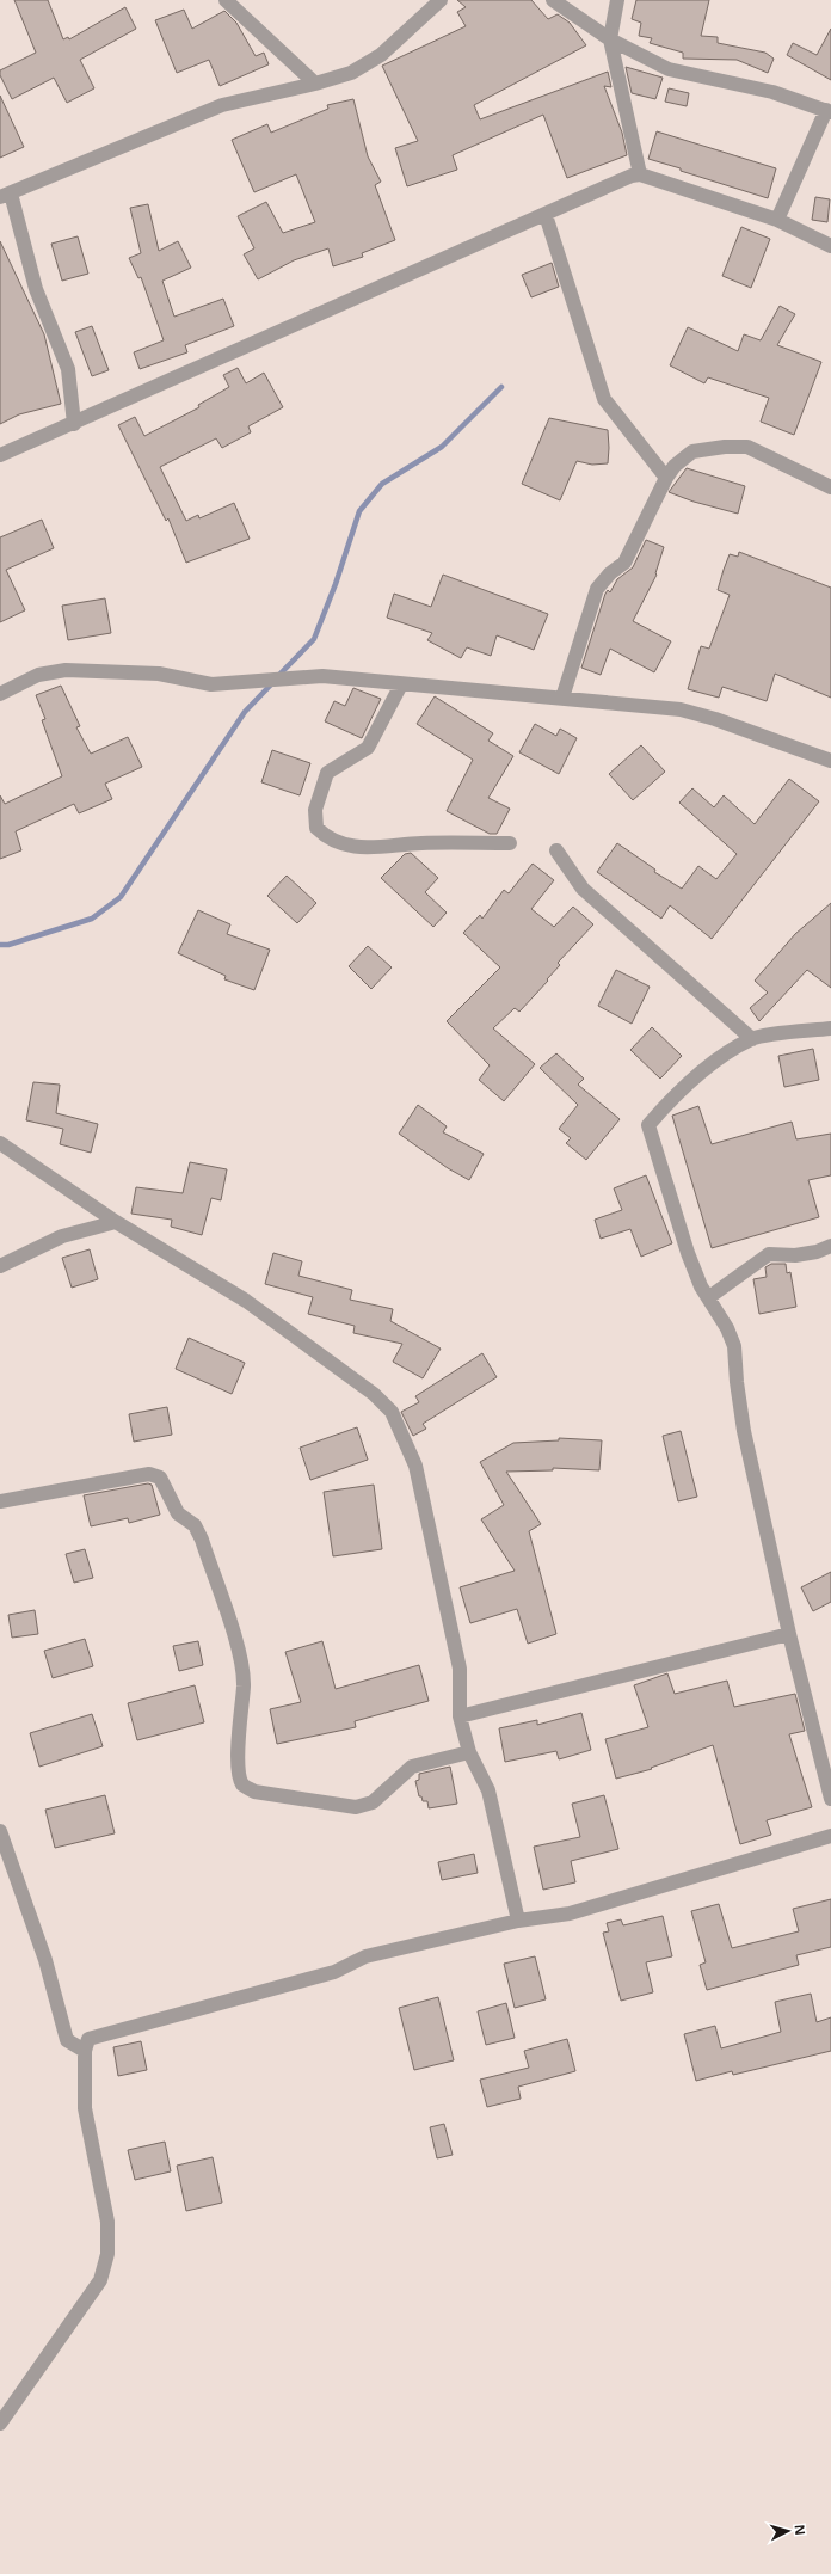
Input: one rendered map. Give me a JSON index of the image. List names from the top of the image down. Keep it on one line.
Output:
{"north":"right"}
